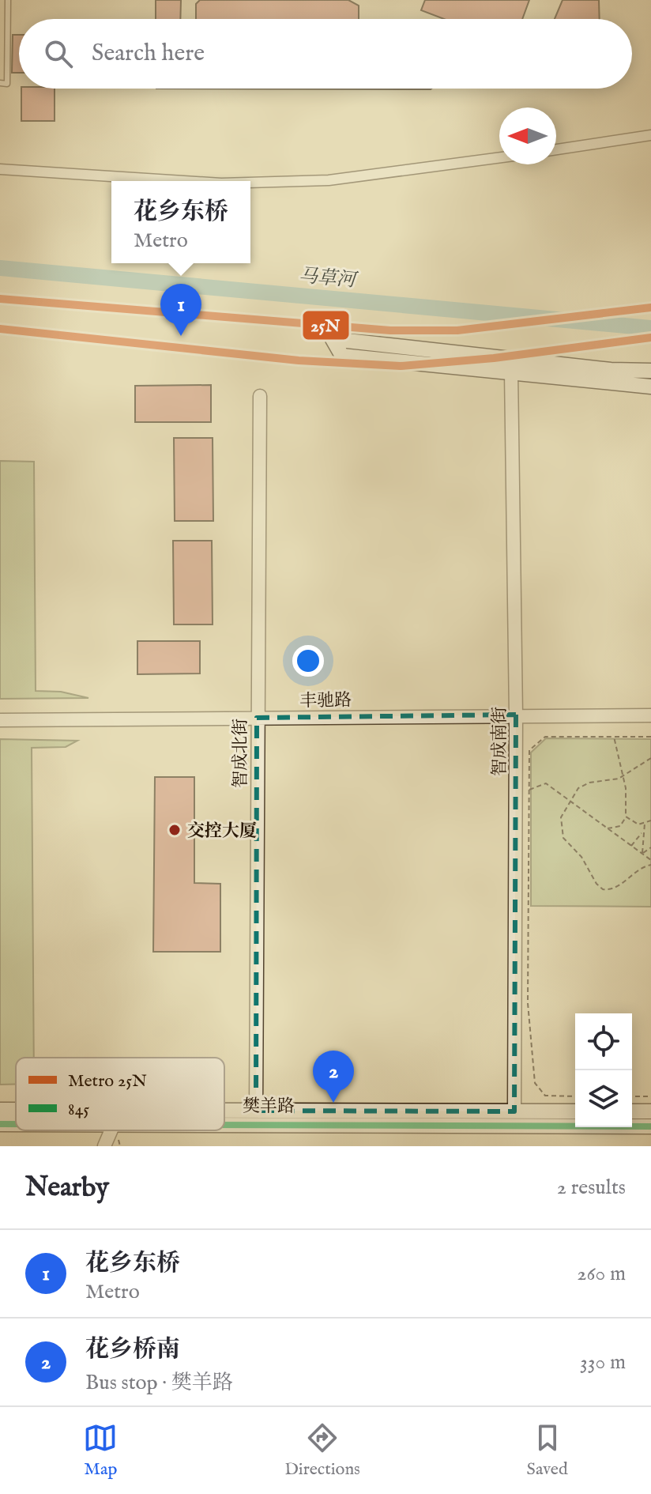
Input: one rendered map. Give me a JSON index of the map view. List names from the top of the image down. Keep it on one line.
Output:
{"streets":{"main road":["樊羊路"],"street":["丰驰路","智成南街","智成北街"]},"crossings":[["丰驰路","智成南街"],["丰驰路","智成北街"],["智成南街","樊羊路"],["智成北街","樊羊路"]],"water":["马草河"],"places":["交控大厦"],"lines":["metro line 25N","transit line 845"],"legend":["Metro 25N","845"],"north":"left","page":{"search":"Search here","popup":["花乡东桥","Metro"],"pins":["1","2"],"heading":["Nearby","2 results"],"list":[{"mark":"1","name":"花乡东桥","note":"Metro","value":"260 m"},{"mark":"2","name":"花乡桥南","note":"Bus stop · 樊羊路","value":"330 m"}],"nav":["Map","Directions","Saved"]}}
